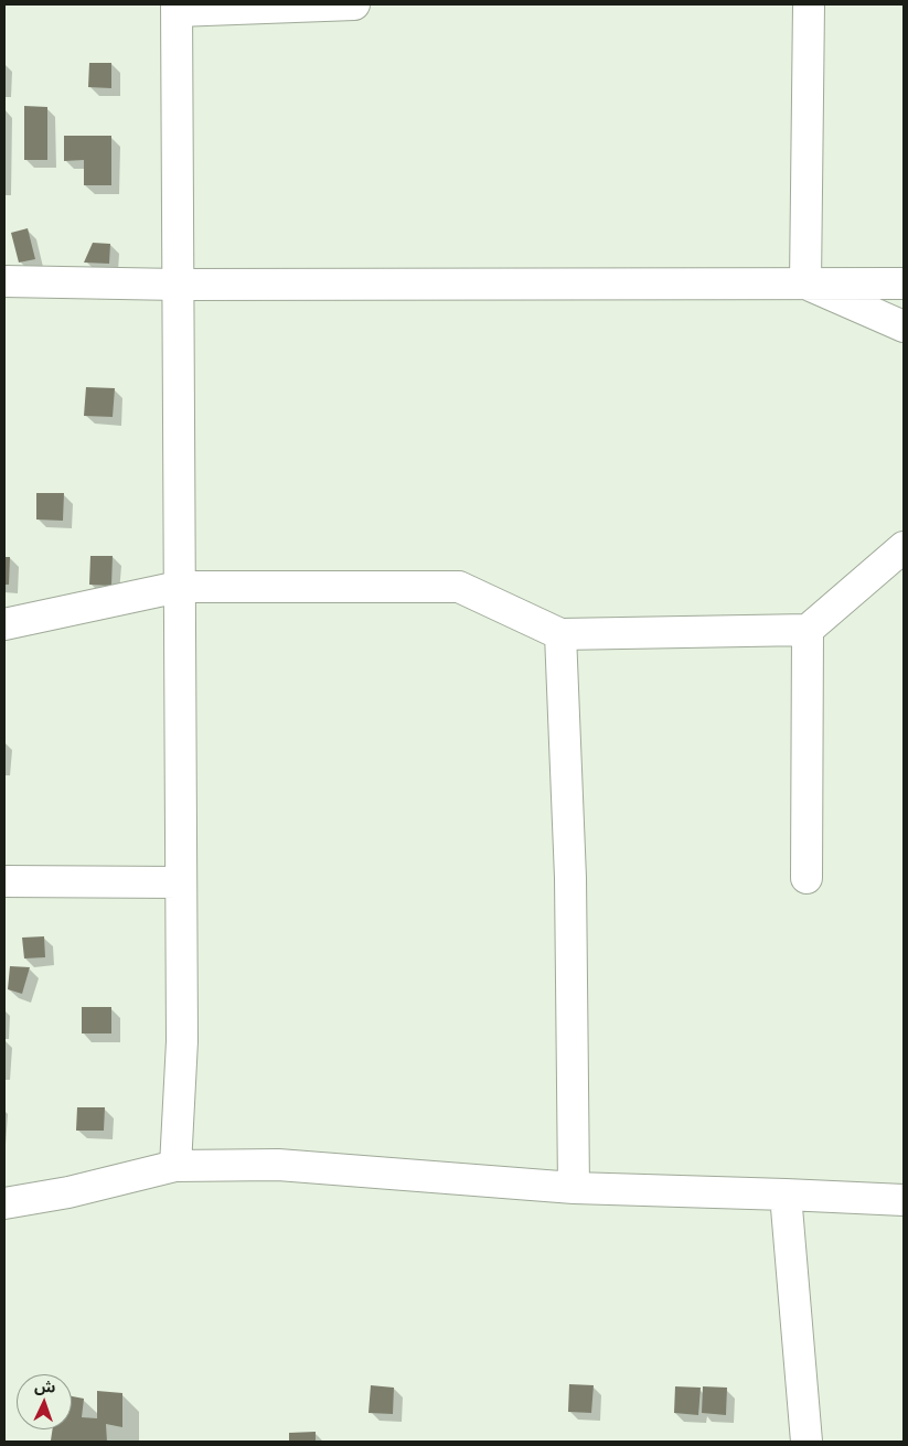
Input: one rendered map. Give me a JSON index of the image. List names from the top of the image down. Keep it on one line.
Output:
{"north":"top"}
